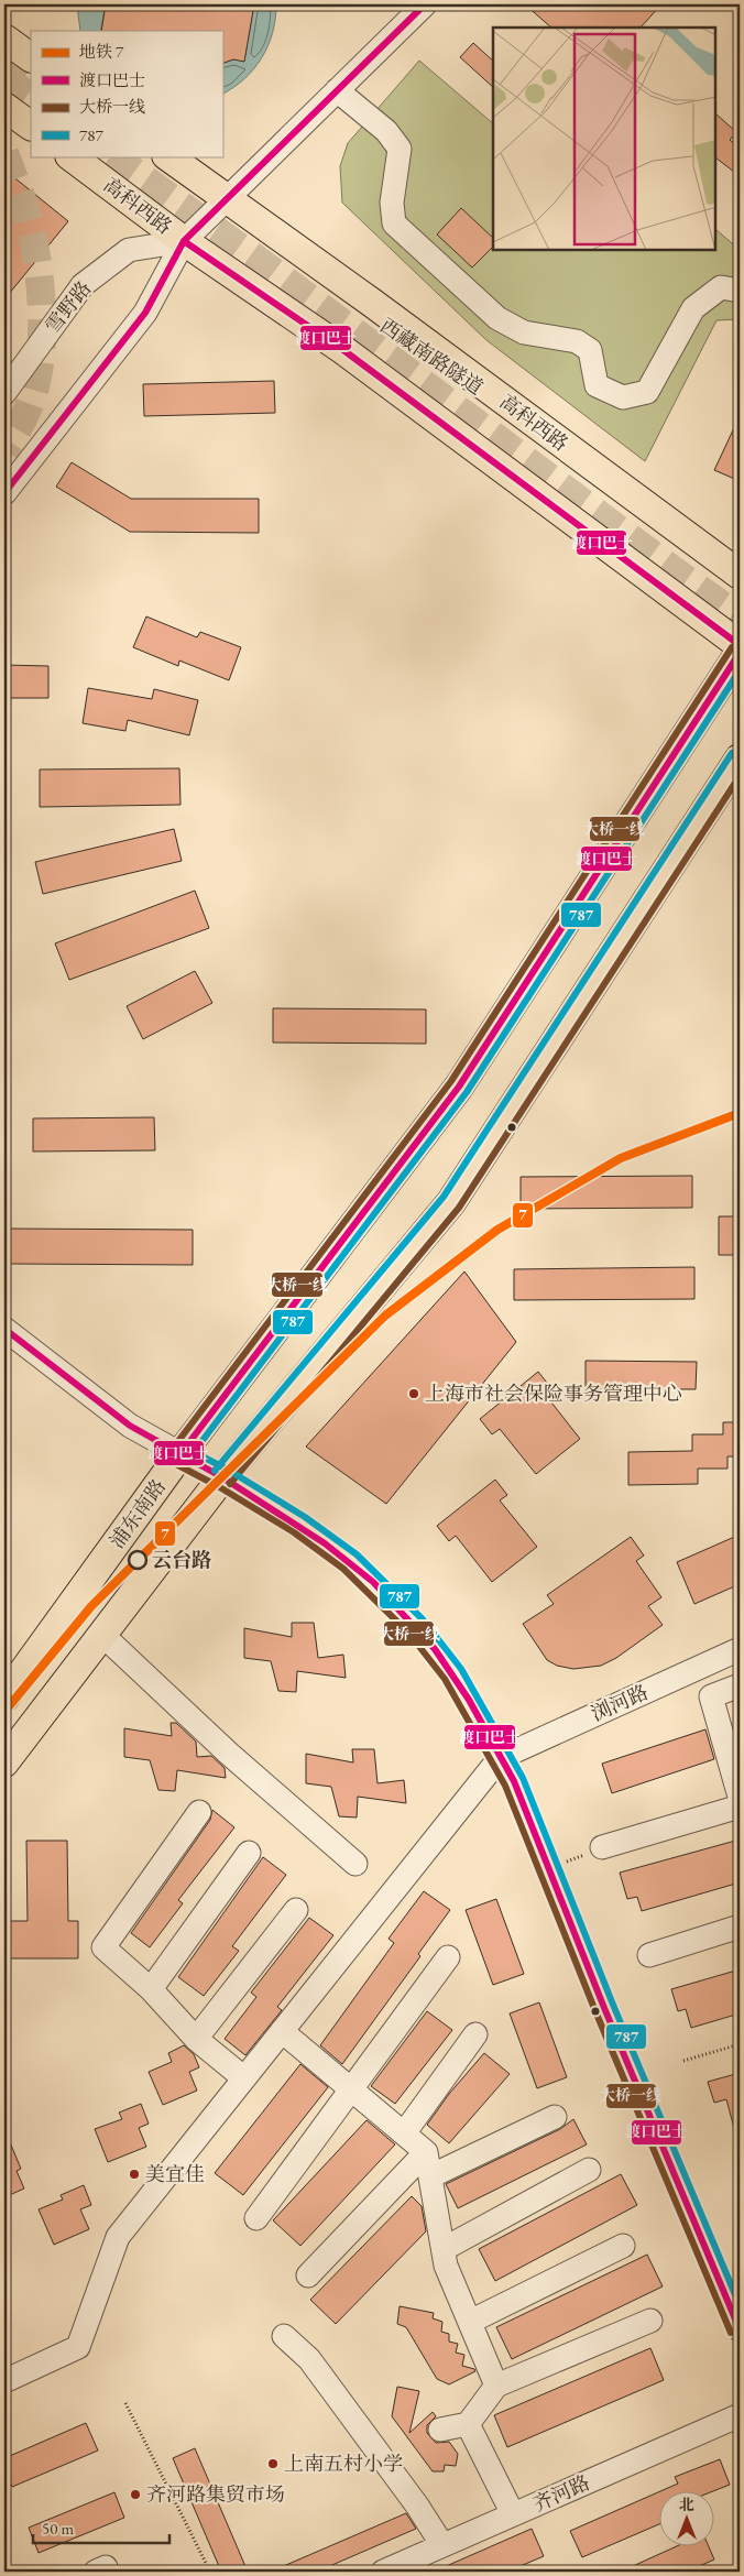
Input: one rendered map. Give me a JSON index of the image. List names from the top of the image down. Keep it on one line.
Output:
{"streets":{"main road":["高科西路","西藏南路隧道","浦东南路"],"street":["雪野路","浏河路","齐河路"]},"crossings":[["高科西路","雪野路"],["高科西路","西藏南路隧道"]],"places":["上海市社会保险事务管理中心","云台路","美宜佳","上南五村小学","齐河路集贸市场"],"lines":["transit line 渡口巴士","transit line 大桥一线","transit line 787","metro line 7"],"legend":["地铁 7","渡口巴士","大桥一线","787"],"scale_bar":"50 m","north":"top"}
